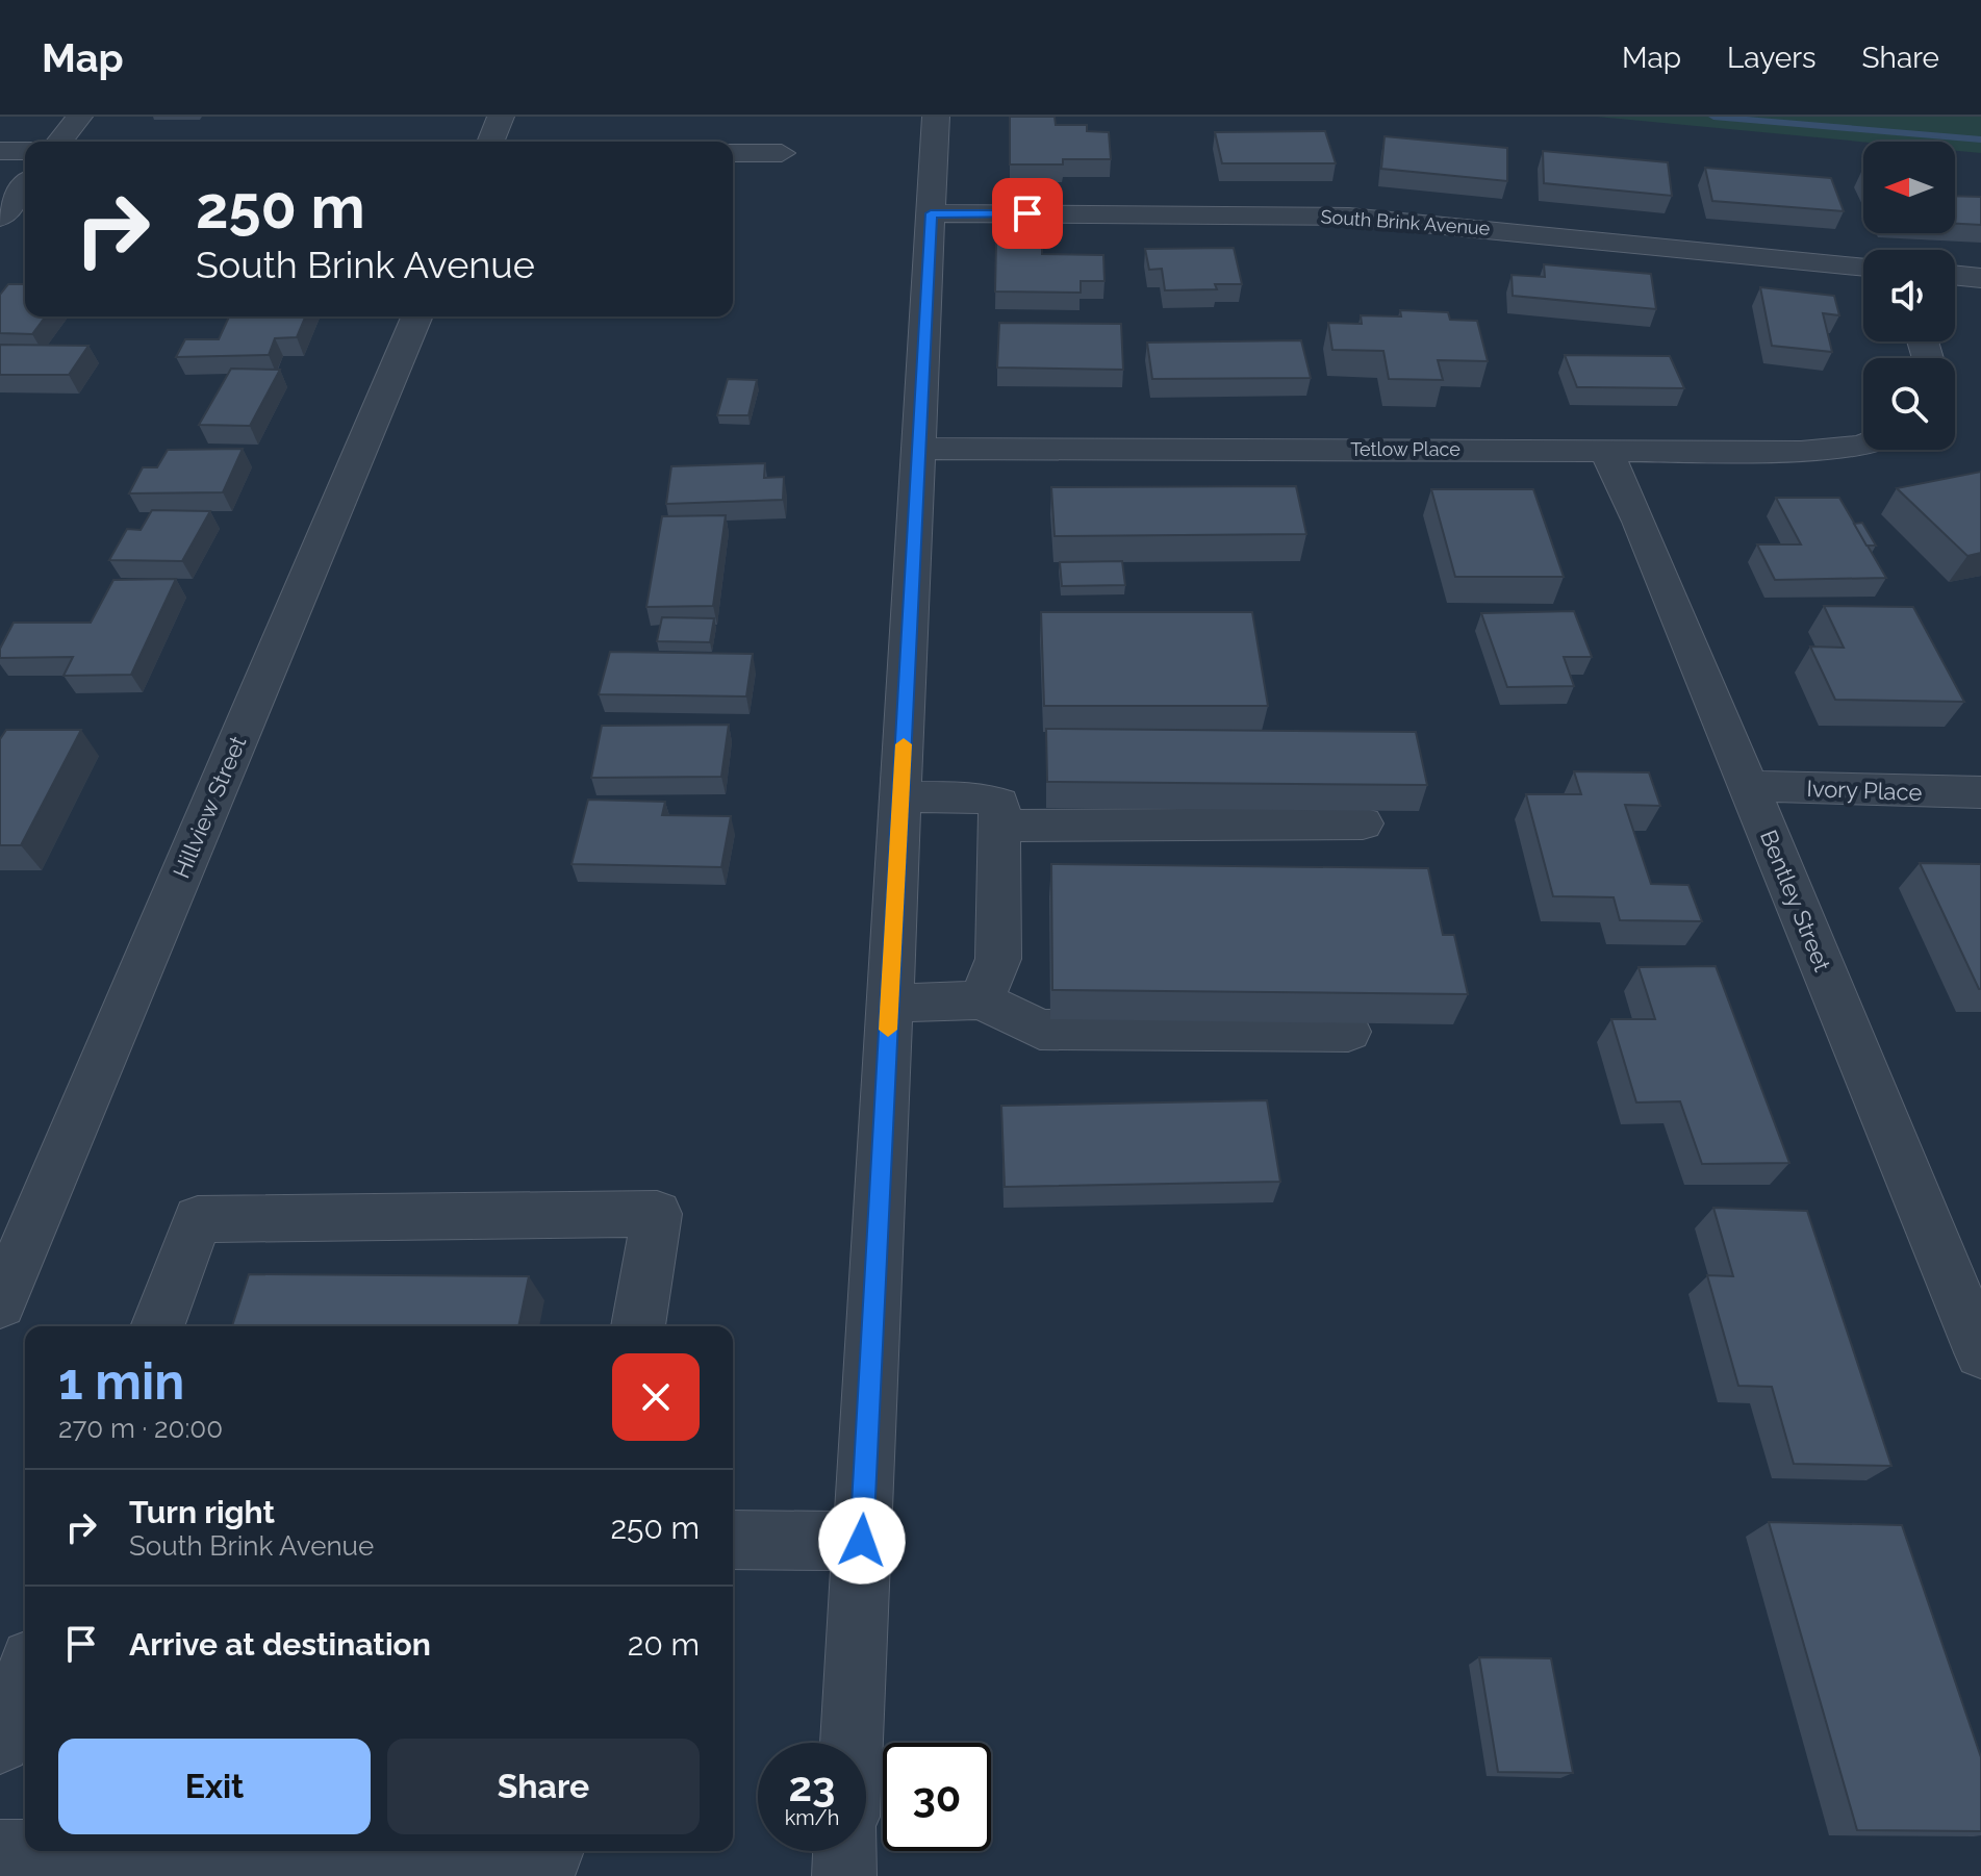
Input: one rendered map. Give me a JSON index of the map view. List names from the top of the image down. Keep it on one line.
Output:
{"streets":{"street":["South Brink Avenue","Tetlow Place","Ivory Place","Hillview Street","Bentley Street"]},"crossings":[["Tetlow Place","Bentley Street"],["Ivory Place","Bentley Street"]],"north":"left","page":{"header":"Map","nav":["Map","Layers","Share"],"turn":["250 m","South Brink Avenue"],"heading":["1 min","270 m · 20:00"],"list":[{"name":"Turn right","note":"South Brink Avenue","value":"250 m"},{"name":"Arrive at destination","value":"20 m"}],"buttons":["Exit","Share"],"speed":"23 km/h","limit":"30"}}
